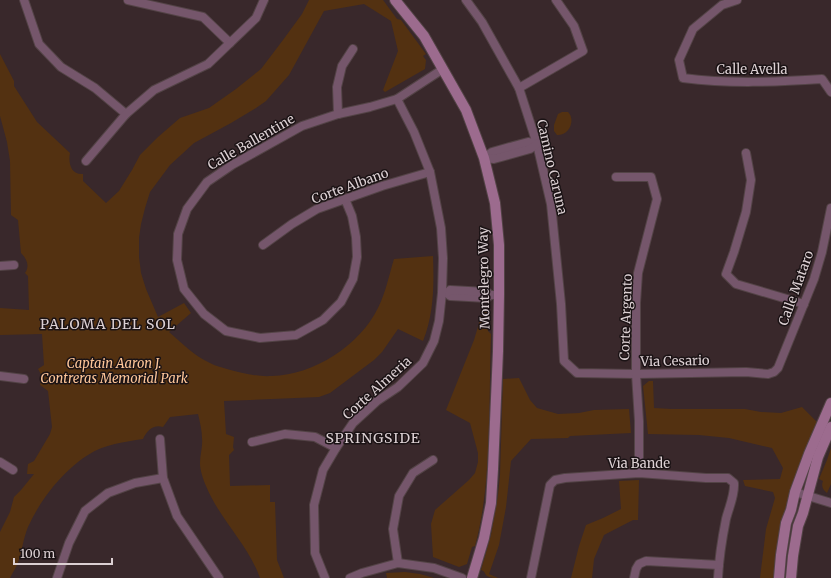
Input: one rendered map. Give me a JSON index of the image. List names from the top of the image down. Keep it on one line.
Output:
{"streets":{"street":["Calle Avella","Calle Ballentine","Camino Caruna","Corte Albano","Montelegro Way","Calle Mataro","Corte Argento","Via Cesario","Corte Almeria","Via Bande"]},"crossings":[["Calle Ballentine","Corte Albano"],["Calle Ballentine","Montelegro Way"],["Calle Ballentine","Corte Almeria"],["Camino Caruna","Via Cesario"],["Corte Albano","Corte Almeria"],["Calle Mataro","Via Cesario"],["Corte Argento","Via Cesario"],["Corte Argento","Via Bande"]],"districts":["PALOMA DEL SOL","SPRINGSIDE"],"parks":["Captain Aaron J. Contreras Memorial Park"],"scale_bar":"100 m"}
